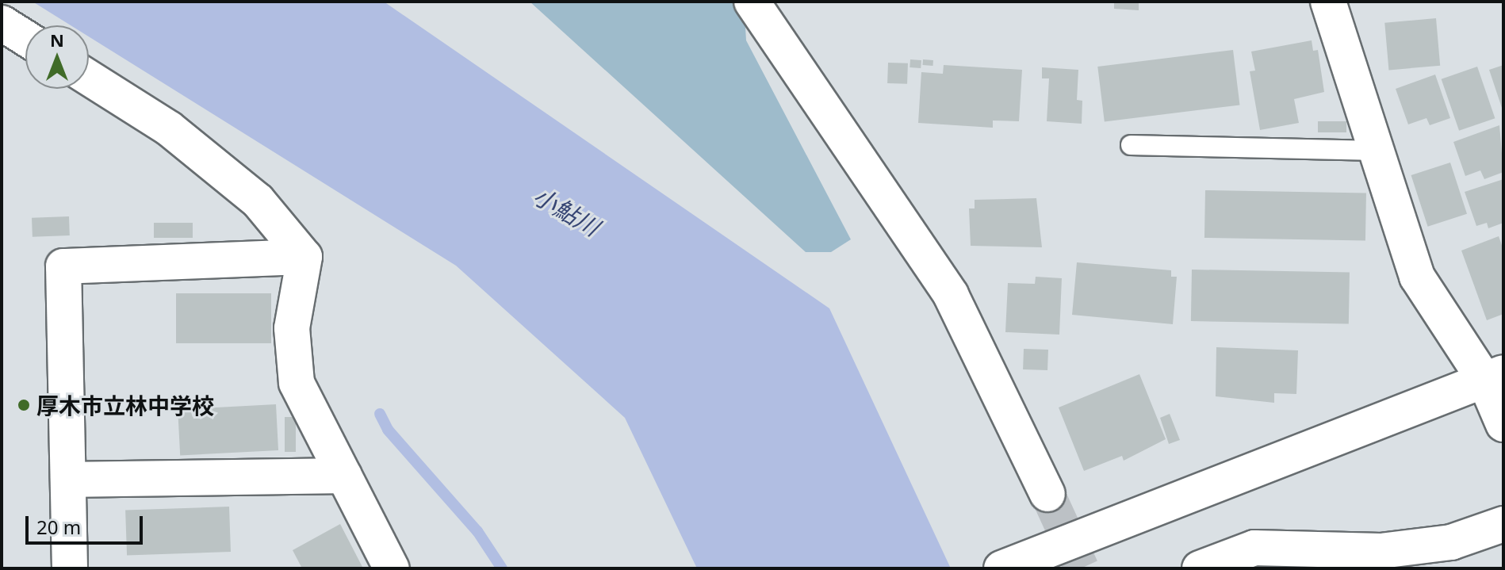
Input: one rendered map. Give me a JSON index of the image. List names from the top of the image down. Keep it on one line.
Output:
{"water":["小鮎川"],"places":["厚木市立林中学校"],"scale_bar":"20 m","north":"top"}
